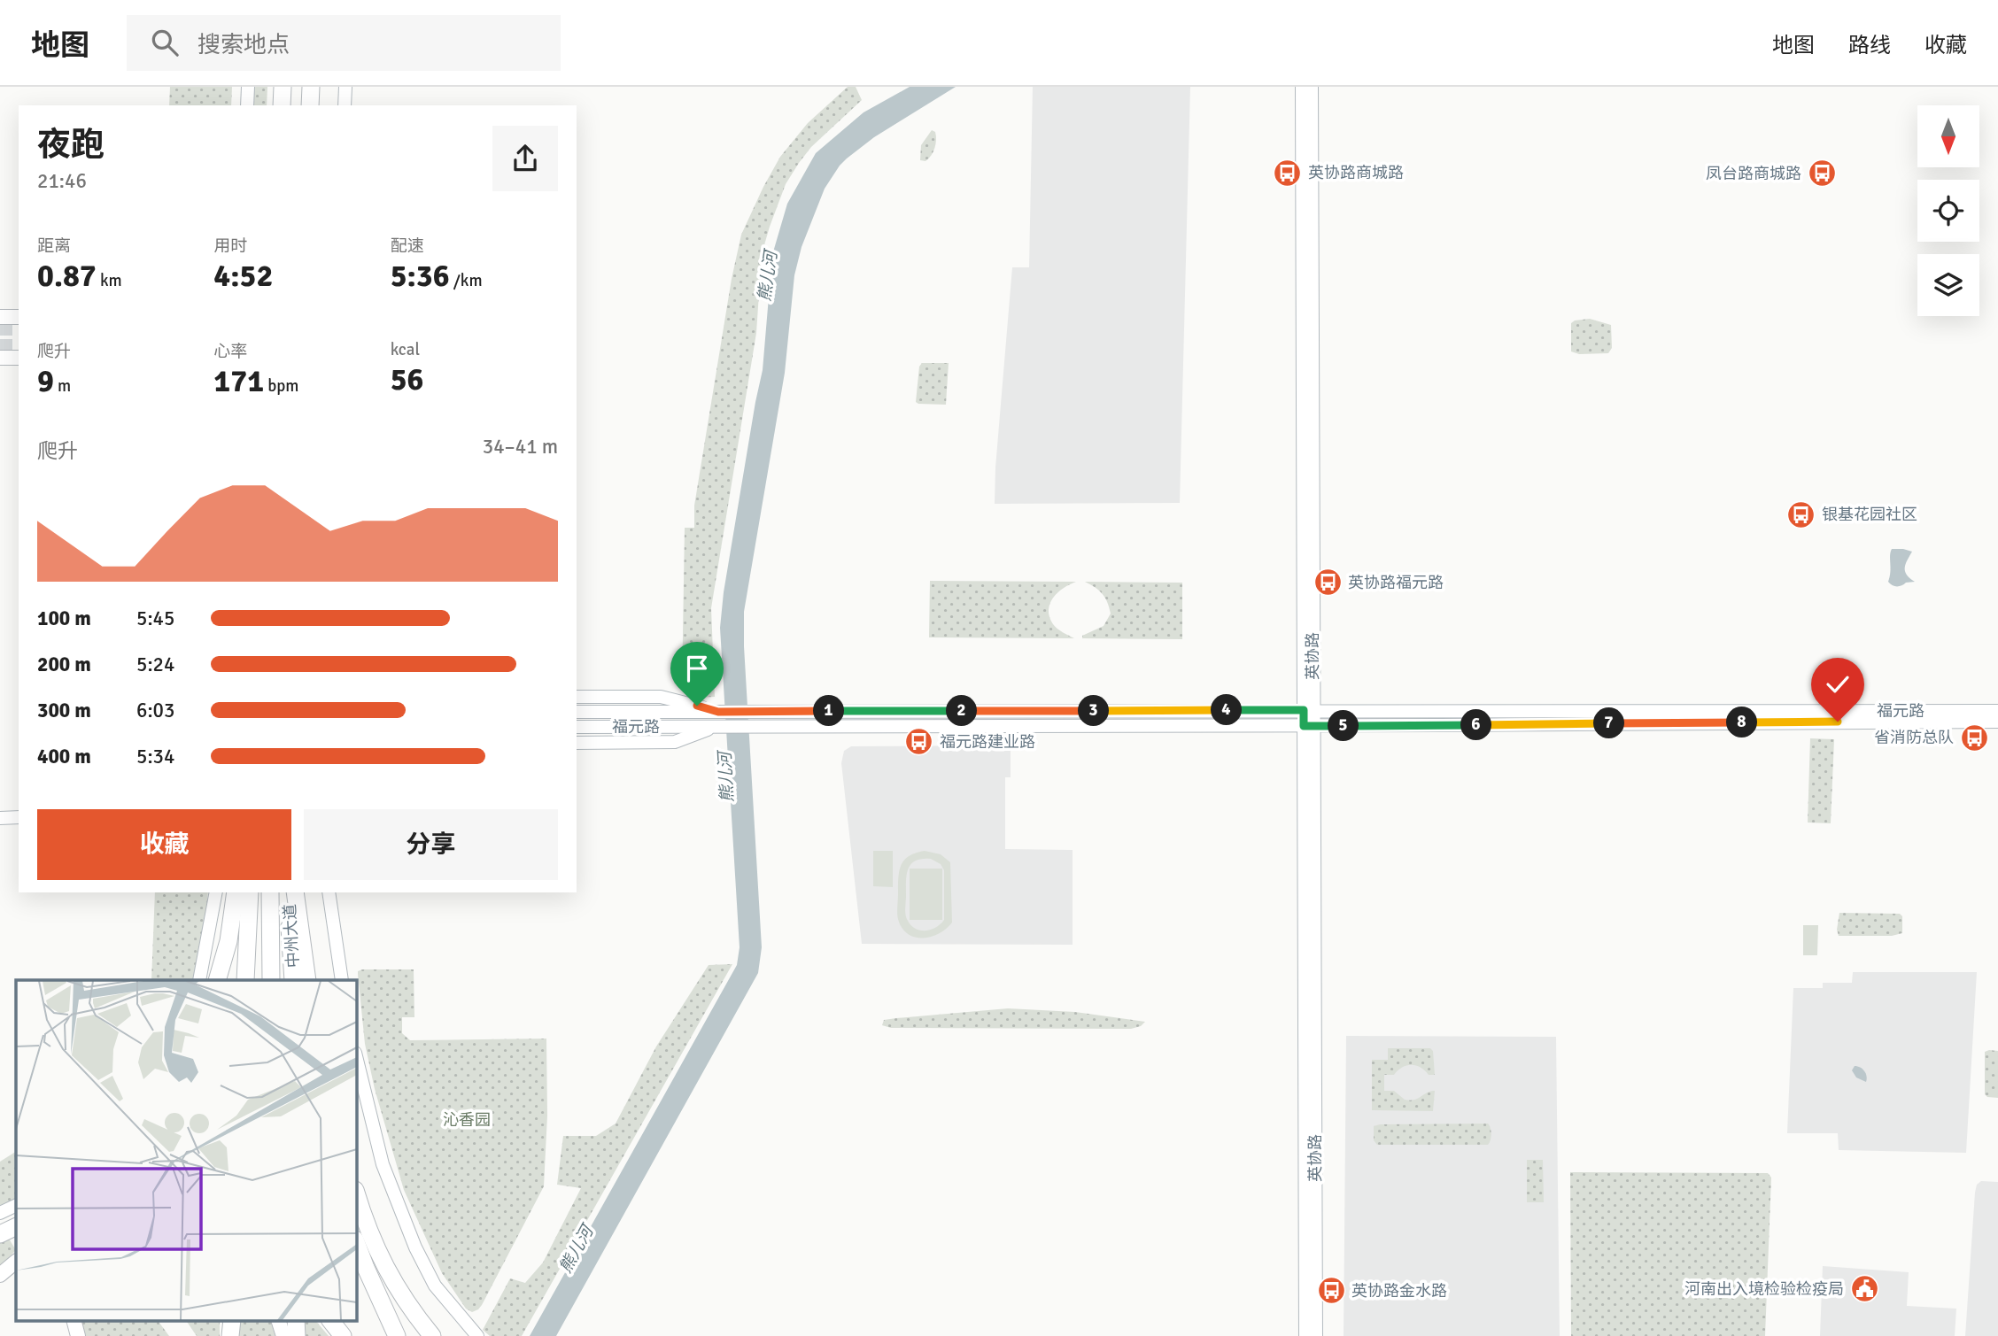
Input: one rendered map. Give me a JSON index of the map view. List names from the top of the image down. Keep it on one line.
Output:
{"streets":{"highway":["中州大道"],"street":["英协路","福元路"]},"crossings":[["英协路","福元路"]],"water":["熊儿河"],"parks":["沁香园"],"places":{"bus stop":["英协路商城路","凤台路商城路","银基花园社区","英协路福元路","省消防总队","福元路建业路","英协路金水路"],"public building":["河南出入境检验检疫局"]},"north":"bottom","page":{"header":"地图","search":"搜索地点","nav":["地图","路线","收藏"],"heading":["夜跑","21:46"],"stats":[["距离","0.87 km"],["用时","4:52"],["配速","5:36 /km"],["爬升","9 m"],["心率","171 bpm"],["kcal","56"]],"chart":["爬升","34–41 m"],"list":[{"name":"100 m","note":"5:45"},{"name":"200 m","note":"5:24"},{"name":"300 m","note":"6:03"},{"name":"400 m","note":"5:34"}],"pins":["4","1","2","3","8","7","6","5"],"buttons":["收藏","分享"]}}
